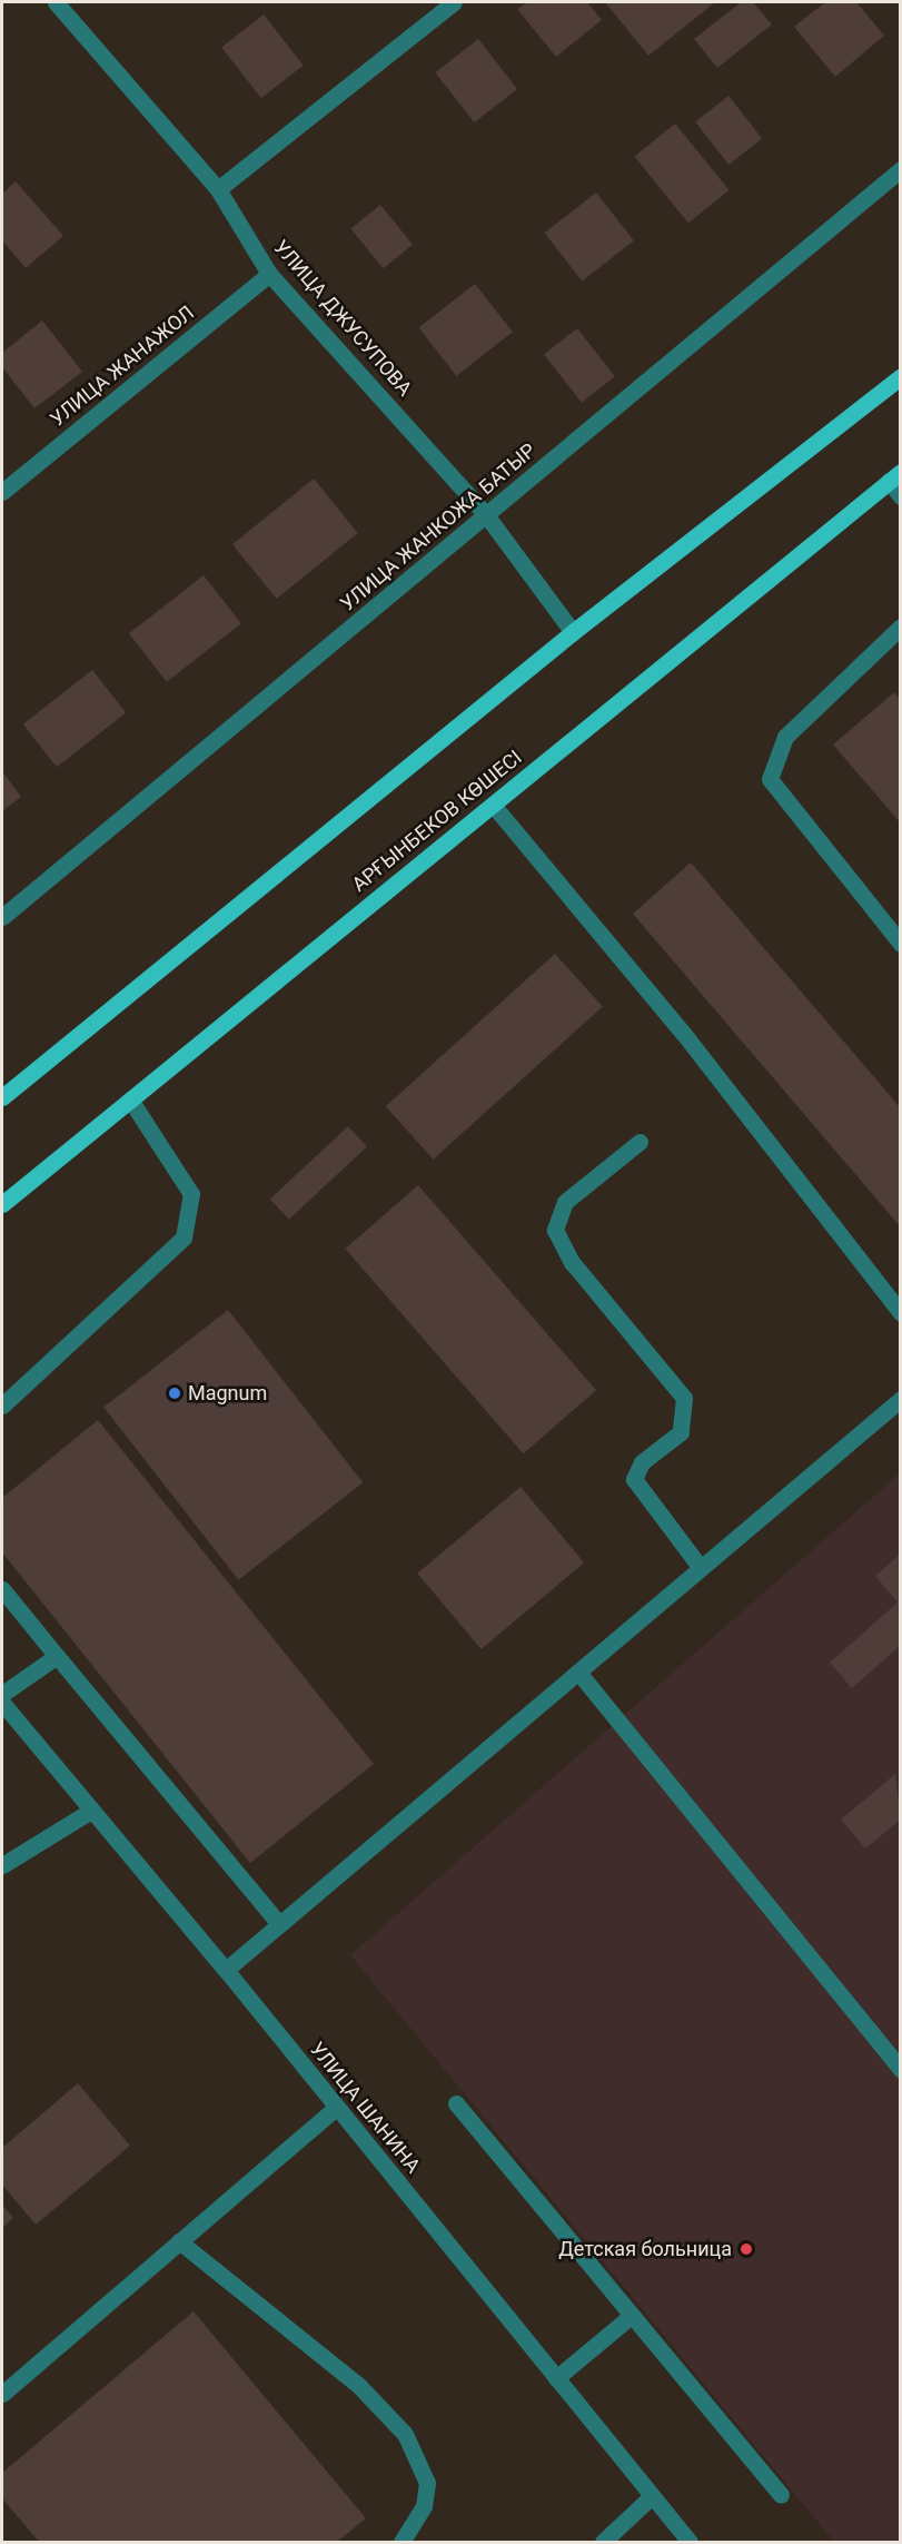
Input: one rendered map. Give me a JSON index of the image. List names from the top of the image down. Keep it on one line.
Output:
{"streets":{"main road":["АРҒЫНБЕКОВ КӨШЕСІ"],"street":["УЛИЦА ДЖУСУПОВА","УЛИЦА ЖАНАЖОЛ","УЛИЦА ЖАНКОЖА БАТЫР","УЛИЦА ШАНИНА"]},"crossings":[["УЛИЦА ДЖУСУПОВА","УЛИЦА ЖАНАЖОЛ"],["УЛИЦА ДЖУСУПОВА","УЛИЦА ЖАНКОЖА БАТЫР"]],"places":["Magnum","Детская больница"]}
